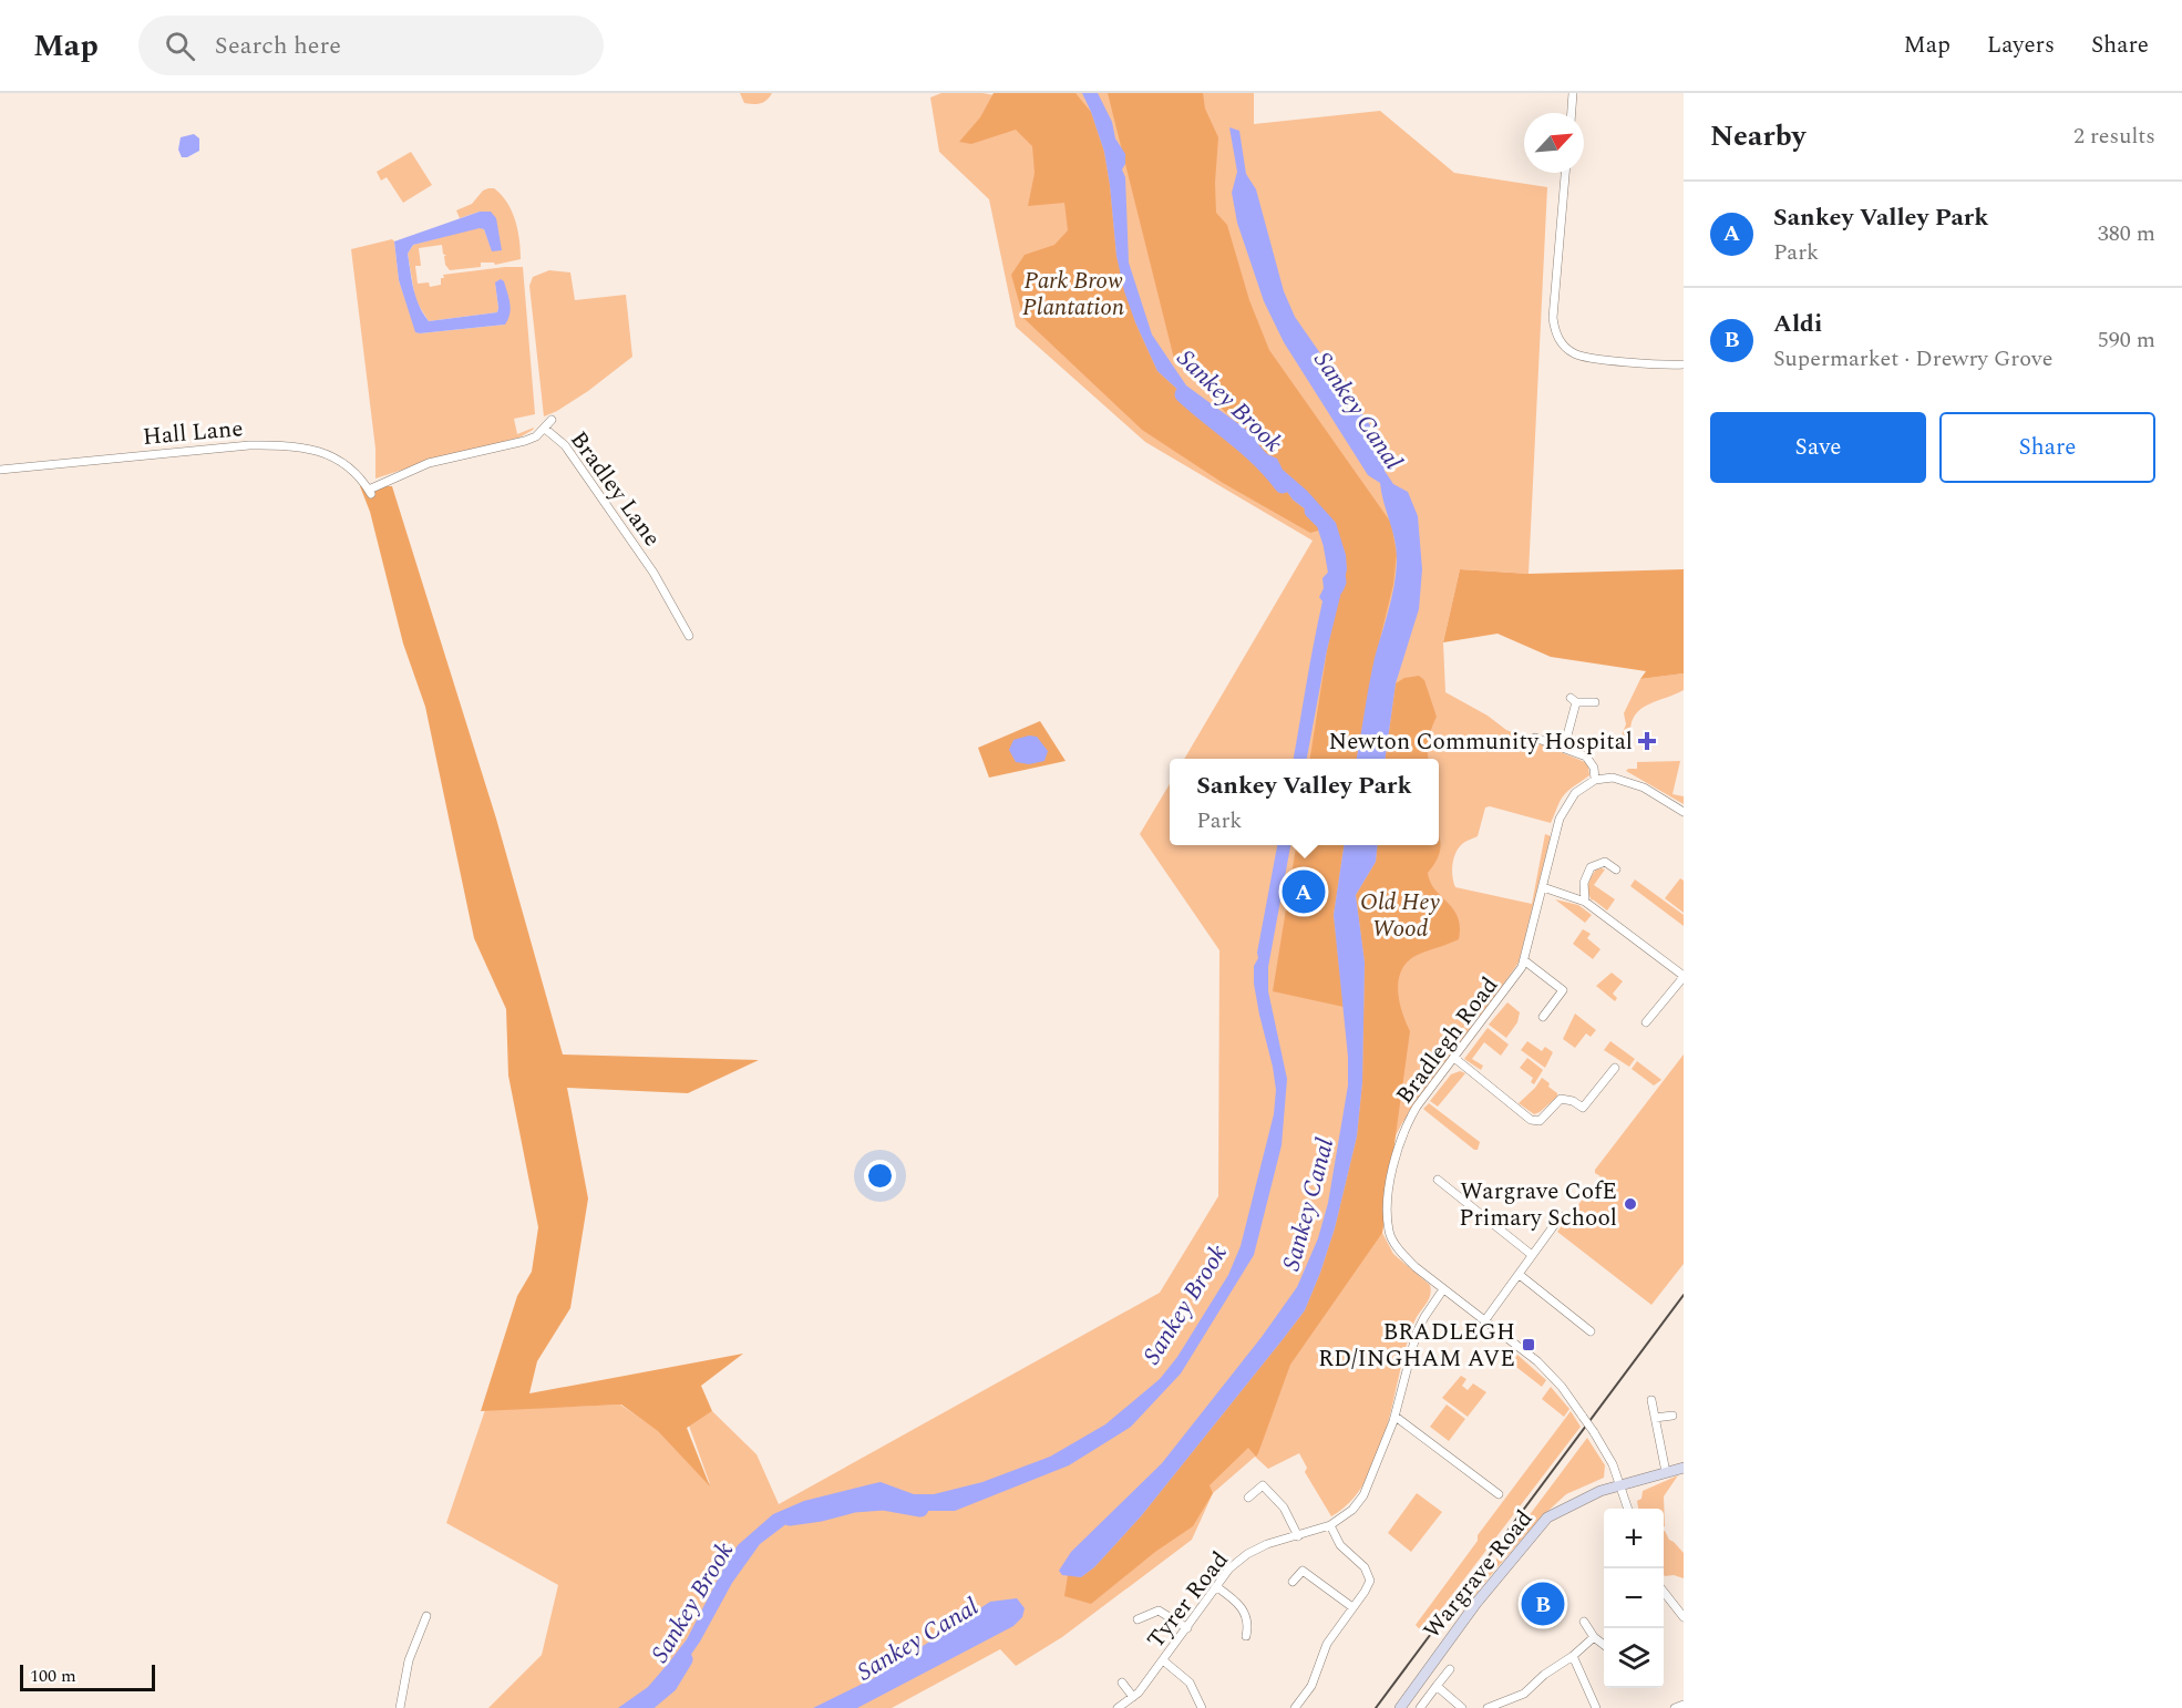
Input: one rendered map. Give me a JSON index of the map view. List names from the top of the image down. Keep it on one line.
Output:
{"streets":{"street":["Hall Lane","Bradley Lane","Bradlegh Road","Wargrave Road","Tyrer Road"]},"crossings":[["Hall Lane","Bradley Lane"],["Bradlegh Road","Wargrave Road"],["Bradlegh Road","Tyrer Road"]],"water":["Sankey Brook","Sankey Canal"],"parks":["Park Brow Plantation","Old Hey Wood"],"places":{"health":["Newton Community Hospital"],"other":["Wargrave CofE Primary School"],"transit":["BRADLEGH RD/INGHAM AVE"]},"scale_bar":"100 m","north":"top right","page":{"header":"Map","search":"Search here","nav":["Map","Layers","Share"],"heading":["Nearby","2 results"],"list":[{"mark":"A","name":"Sankey Valley Park","note":"Park","value":"380 m"},{"mark":"B","name":"Aldi","note":"Supermarket · Drewry Grove","value":"590 m"}],"buttons":["Save","Share"],"popup":["Sankey Valley Park","Park"],"pins":["A","B"],"map_buttons":["+","−"],"scale":"100 m"}}
